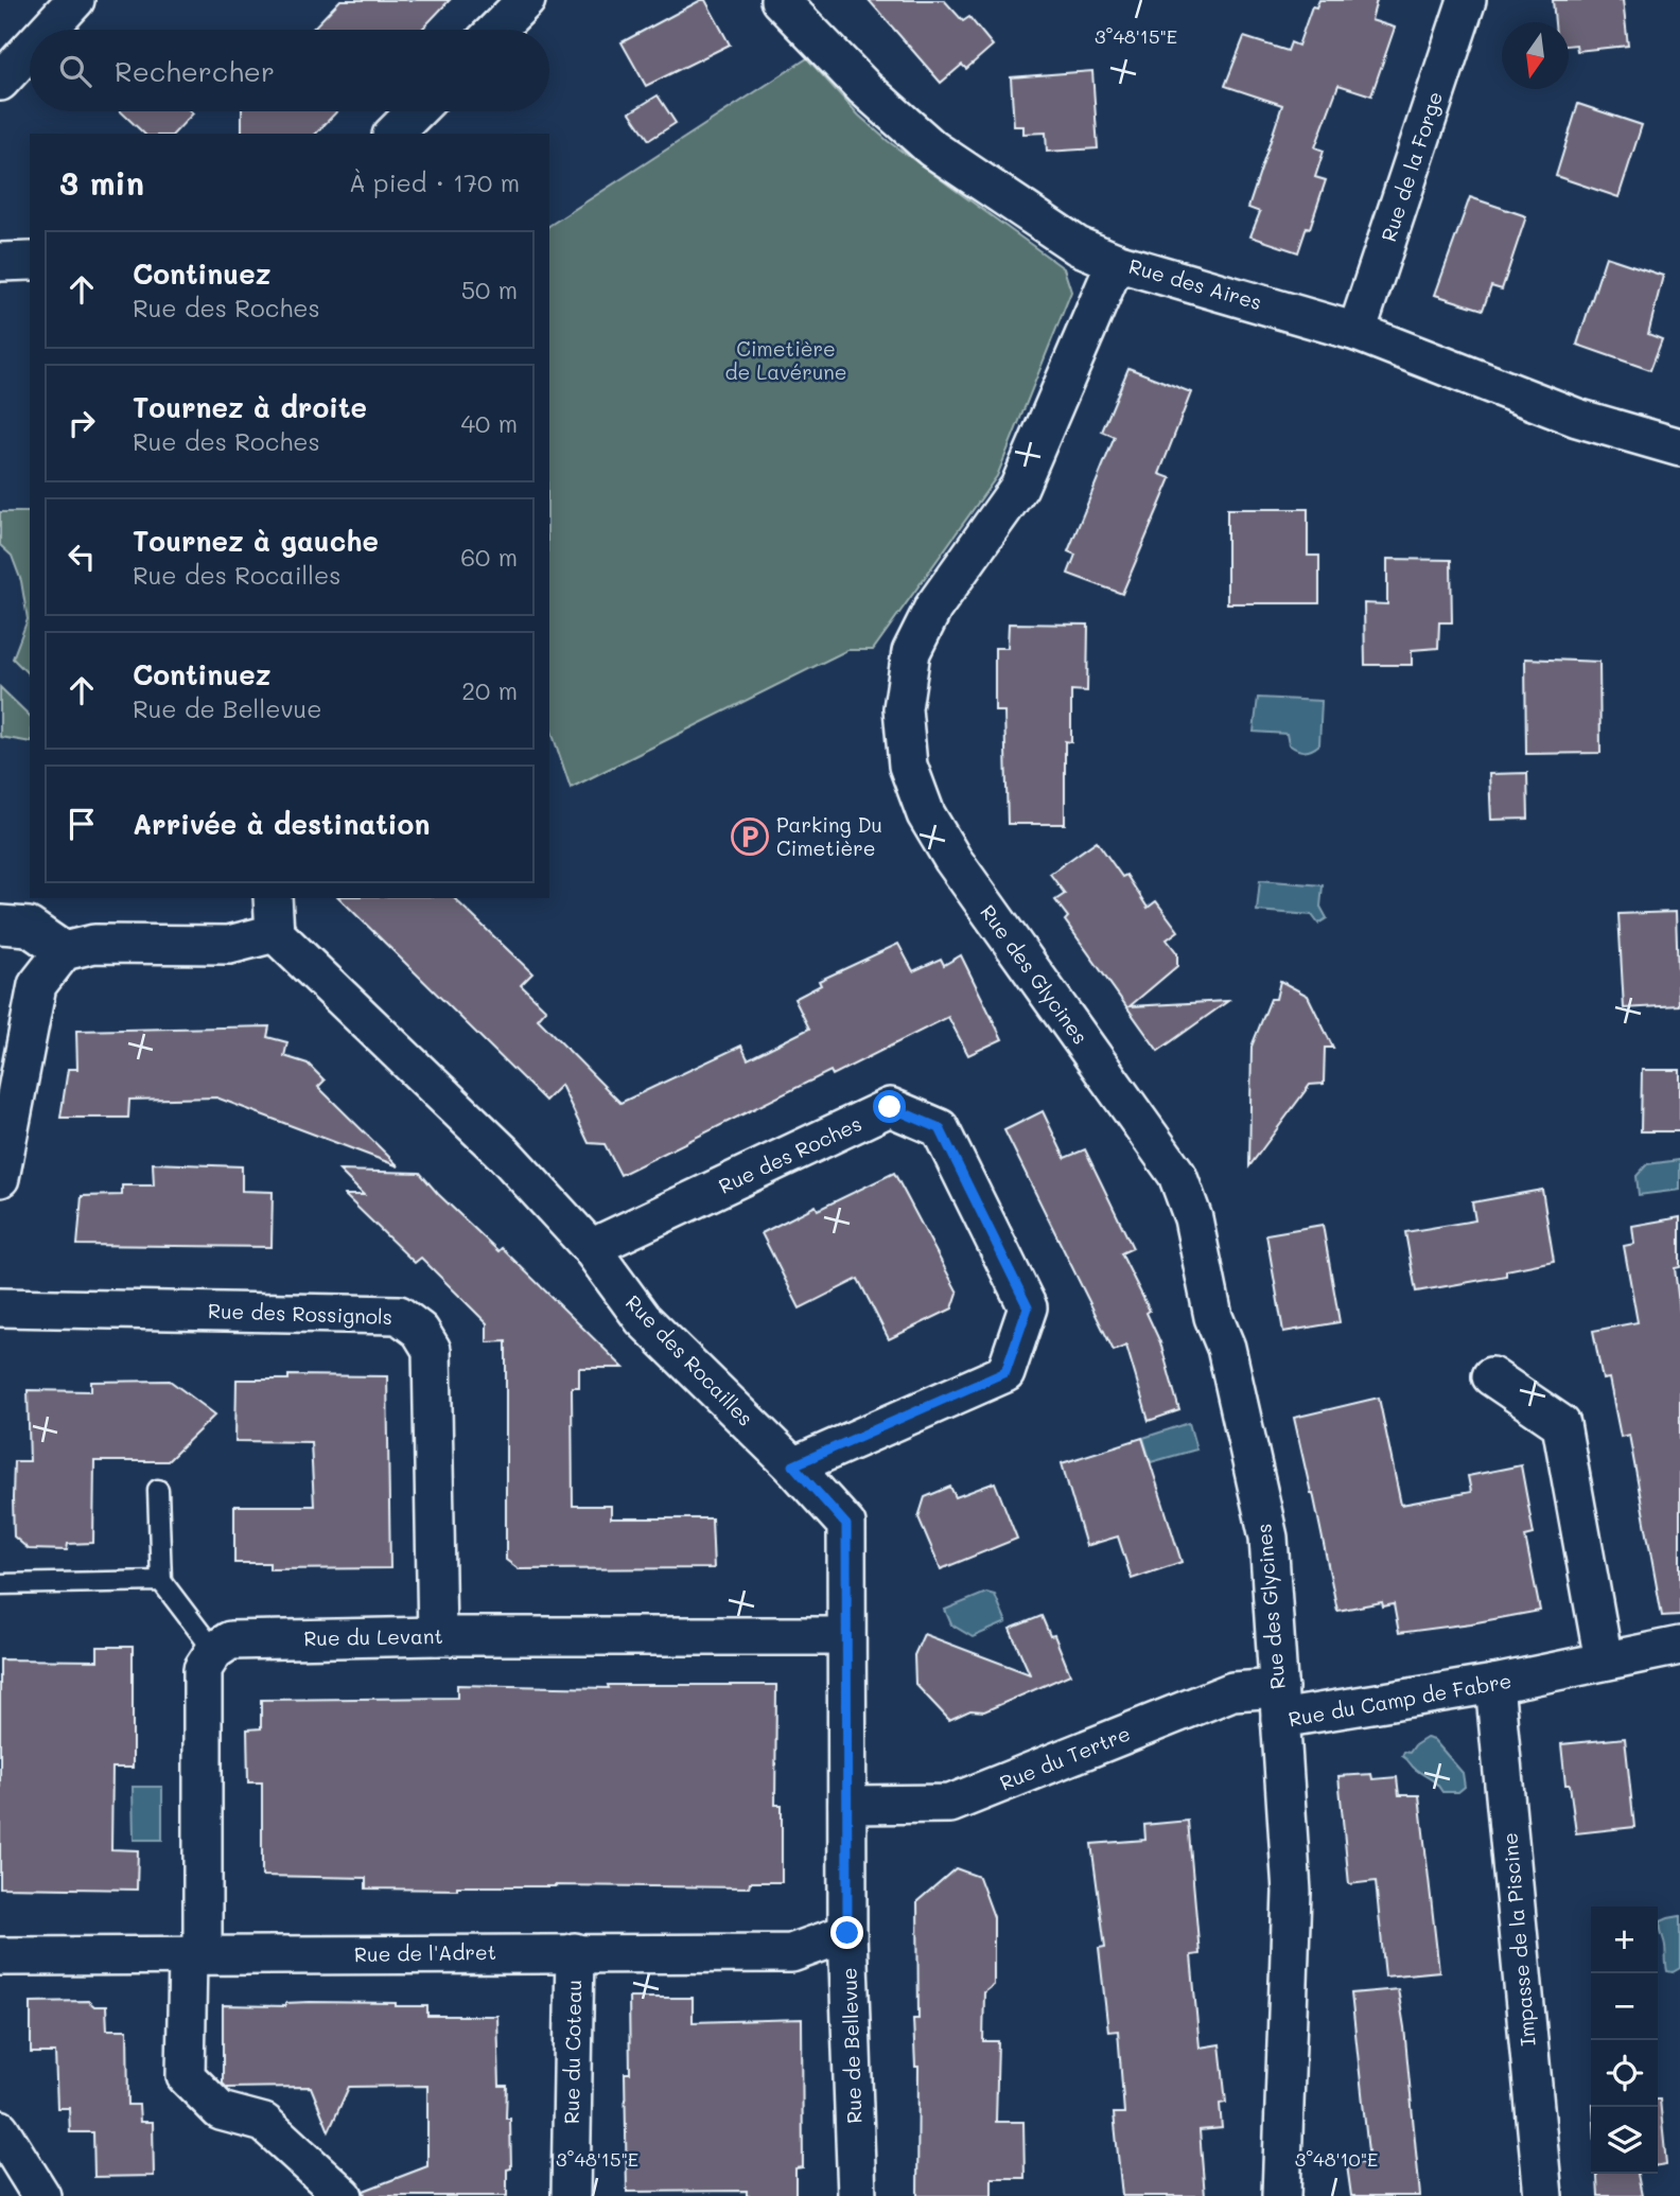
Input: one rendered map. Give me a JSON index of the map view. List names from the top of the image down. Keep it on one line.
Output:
{"streets":{"street":["Rue de la Forge","Rue des Aires","Rue des Glycines","Rue des Roches","Rue des Rossignols","Rue des Rocailles","Rue du Levant","Rue du Camp de Fabre","Rue du Tertre","Impasse de la Piscine","Rue de l'Adret","Rue de Bellevue","Rue du Coteau"]},"crossings":[["Rue de la Forge","Rue des Aires"],["Rue des Aires","Rue des Glycines"],["Rue des Glycines","Rue du Camp de Fabre"],["Rue des Glycines","Rue du Tertre"],["Rue des Roches","Rue des Rocailles"],["Rue des Rossignols","Rue du Levant"],["Rue des Rocailles","Rue du Levant"],["Rue des Rocailles","Rue du Tertre"],["Rue des Rocailles","Rue de Bellevue"],["Rue du Camp de Fabre","Rue du Tertre"],["Rue du Camp de Fabre","Impasse de la Piscine"],["Rue du Tertre","Rue de Bellevue"],["Rue de l'Adret","Rue de Bellevue"],["Rue de l'Adret","Rue du Coteau"]],"parks":["Cimetière de Lavérune"],"places":{"parking":["Parking Du Cimetière"]},"north":"bottom","page":{"search":"Rechercher","heading":["3 min","À pied · 170 m"],"list":[["Continuez","Rue des Roches","50 m"],["Tournez à droite","Rue des Roches","40 m"],["Tournez à gauche","Rue des Rocailles","60 m"],["Continuez","Rue de Bellevue","20 m"],"Arrivée à destination"],"map_buttons":["+","−"]},"coordinates":["3°48'15\"E","3°48'10\"E"]}
